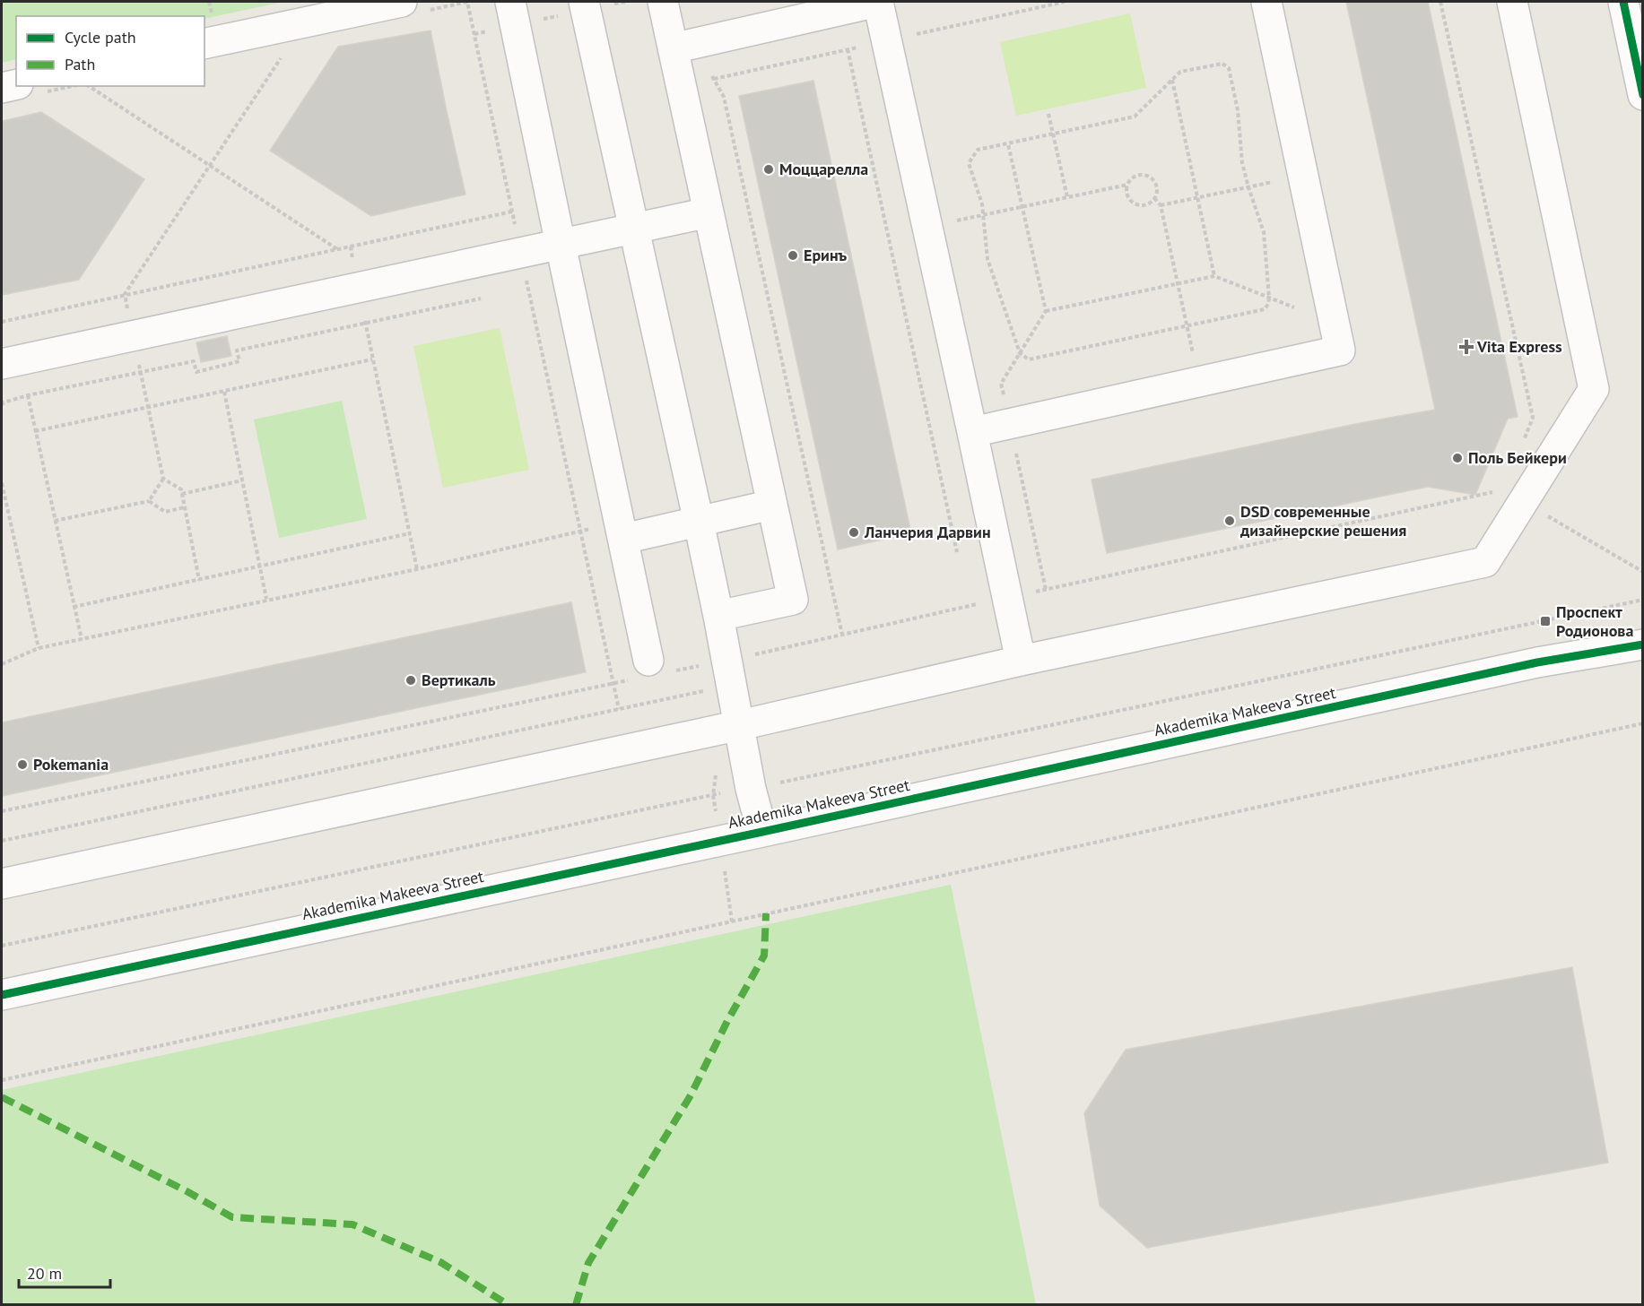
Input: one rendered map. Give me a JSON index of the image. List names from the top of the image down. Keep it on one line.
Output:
{"streets":{"street":["Akademika Makeeva Street"]},"places":{"other":["Моццарелла","Еринъ","Поль Бейкери","DSD современные дизайнерские решения","Ланчерия Дарвин","Вертикаль","Pokemania"],"health":["Vita Express"],"transit":["Проспект Родионова"]},"legend":["Cycle path","Path"],"scale_bar":"20 m"}
